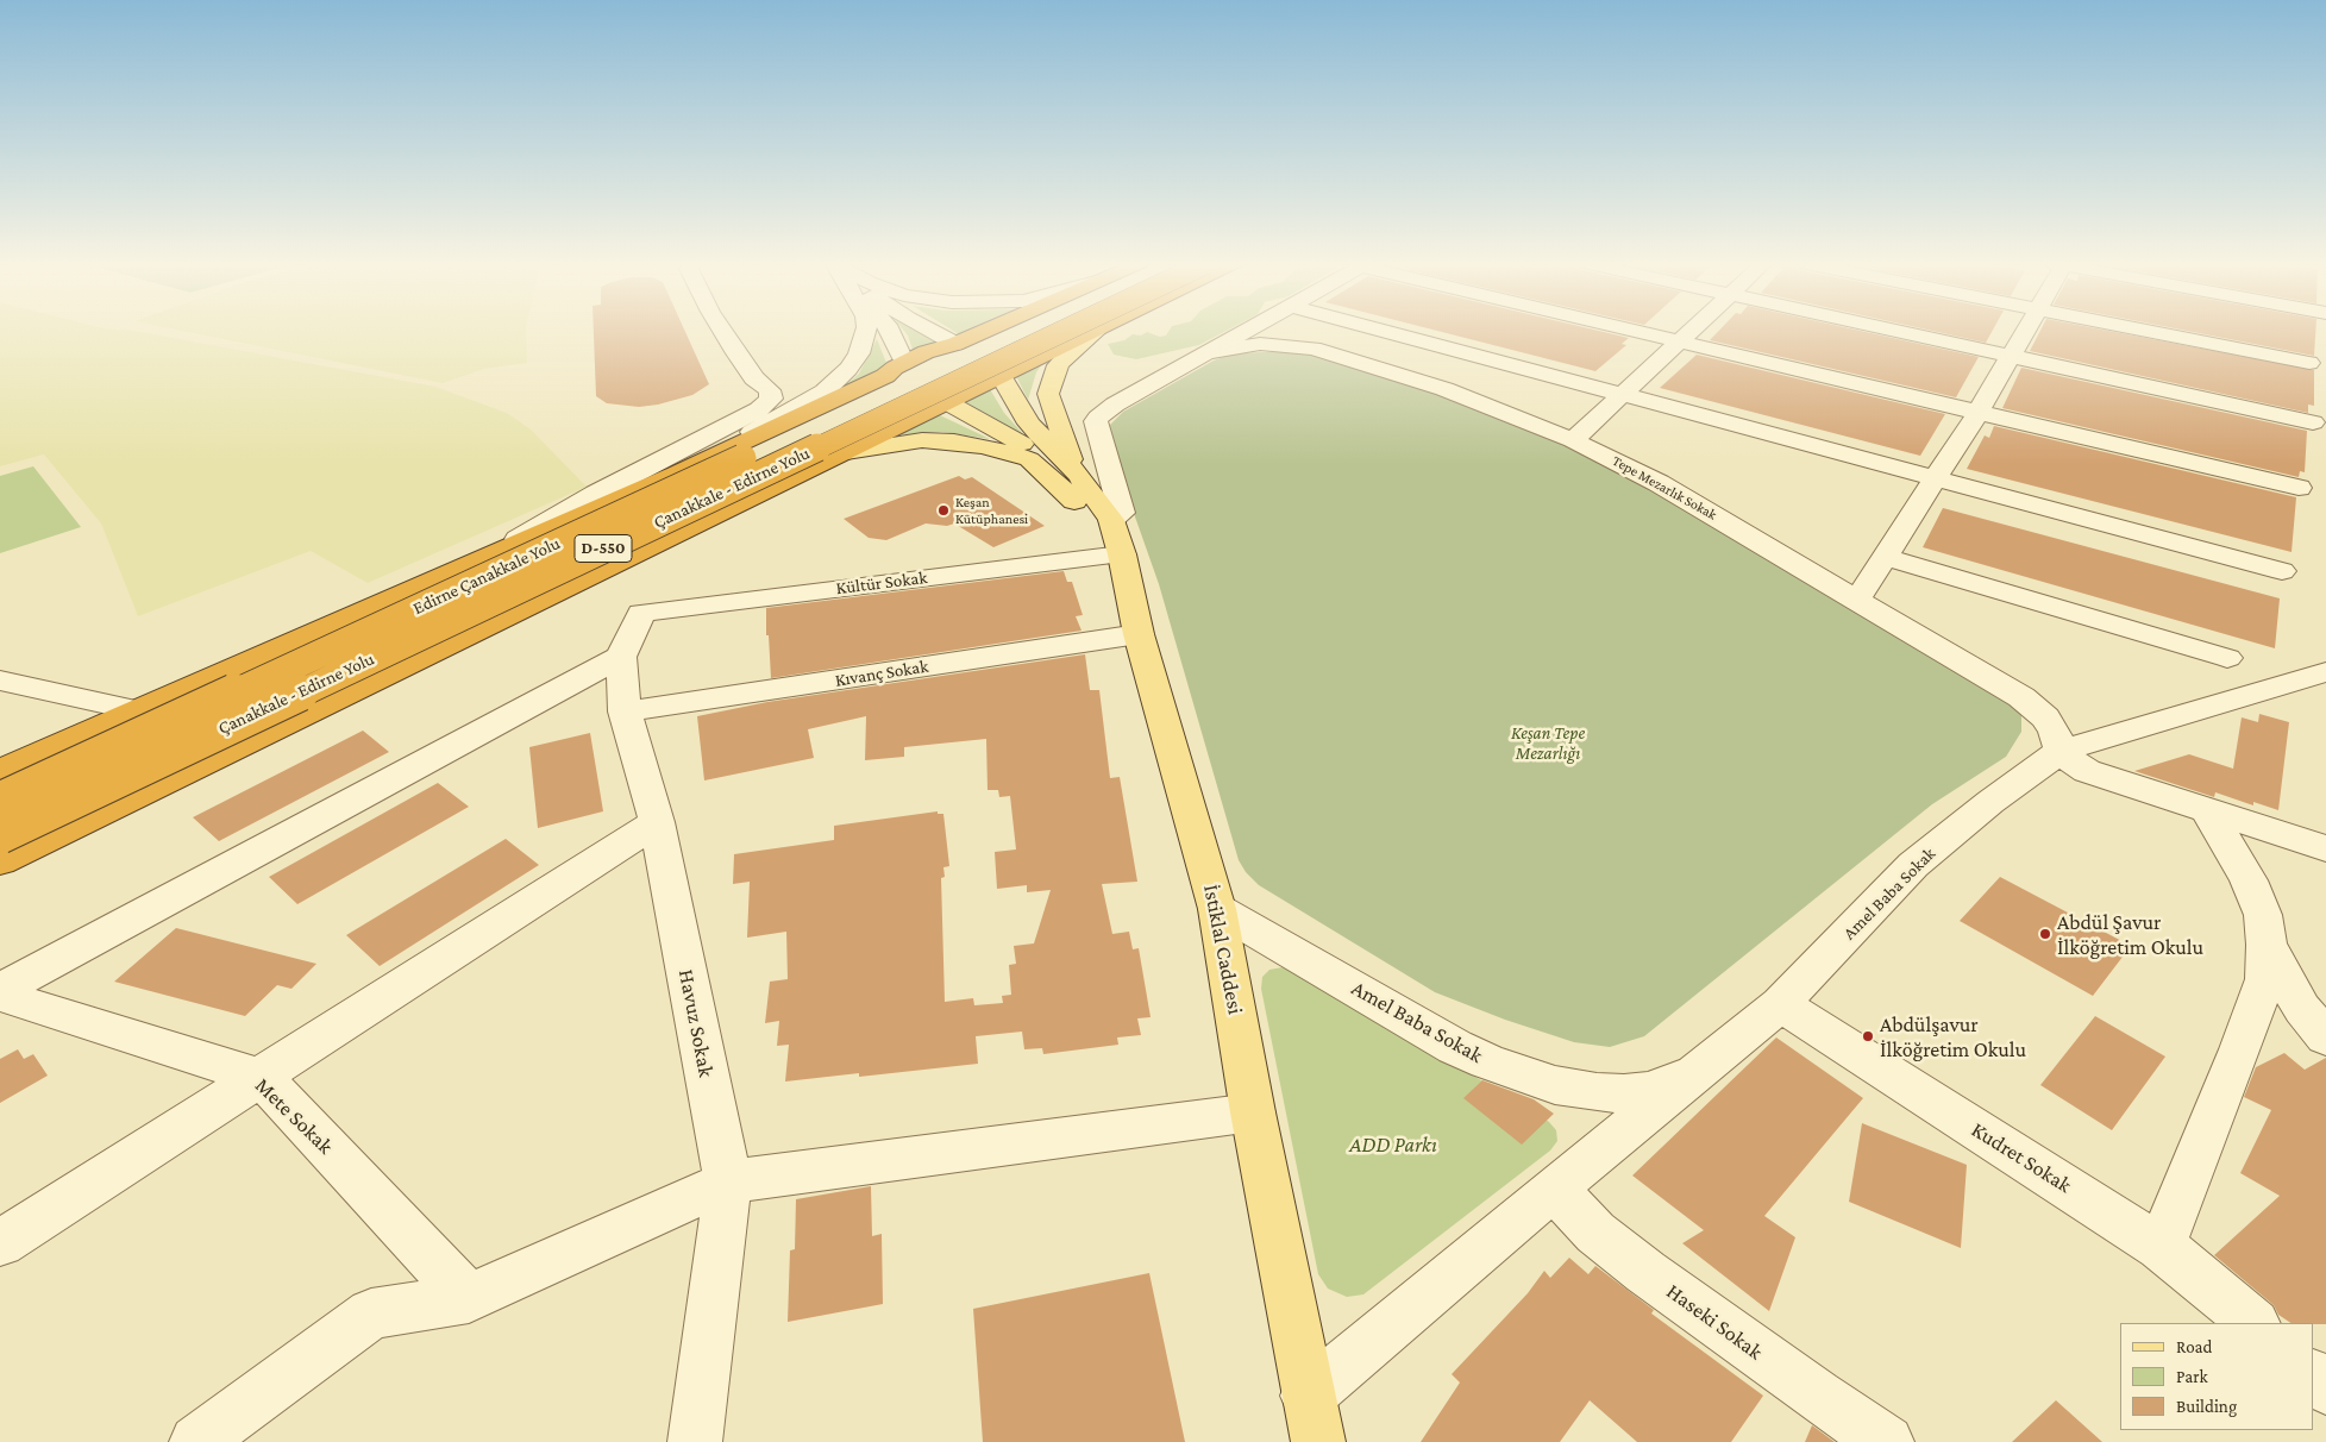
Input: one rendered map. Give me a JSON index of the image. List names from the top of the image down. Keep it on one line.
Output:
{"streets":{"highway":["Çanakkale - Edirne Yolu","D-550","Edirne Çanakkale Yolu"],"main road":["İstiklal Caddesi"],"street":["Tepe Mezarlık Sokak","Kültür Sokak","Kıvanç Sokak","Amel Baba Sokak","Havuz Sokak","Mete Sokak","Kudret Sokak","Haseki Sokak"]},"crossings":[["Tepe Mezarlık Sokak","Amel Baba Sokak"],["Kültür Sokak","İstiklal Caddesi"],["Kültür Sokak","Havuz Sokak"],["Kıvanç Sokak","İstiklal Caddesi"],["Kıvanç Sokak","Havuz Sokak"],["Amel Baba Sokak","İstiklal Caddesi"],["Amel Baba Sokak","Kudret Sokak"],["Amel Baba Sokak","Haseki Sokak"]],"parks":["Keşan Tepe Mezarlığı","ADD Parkı"],"places":["Keşan Kütüphanesi","Abdül Şavur İlköğretim Okulu","Abdülşavur İlköğretim Okulu"],"legend":["Road","Park","Building"]}
